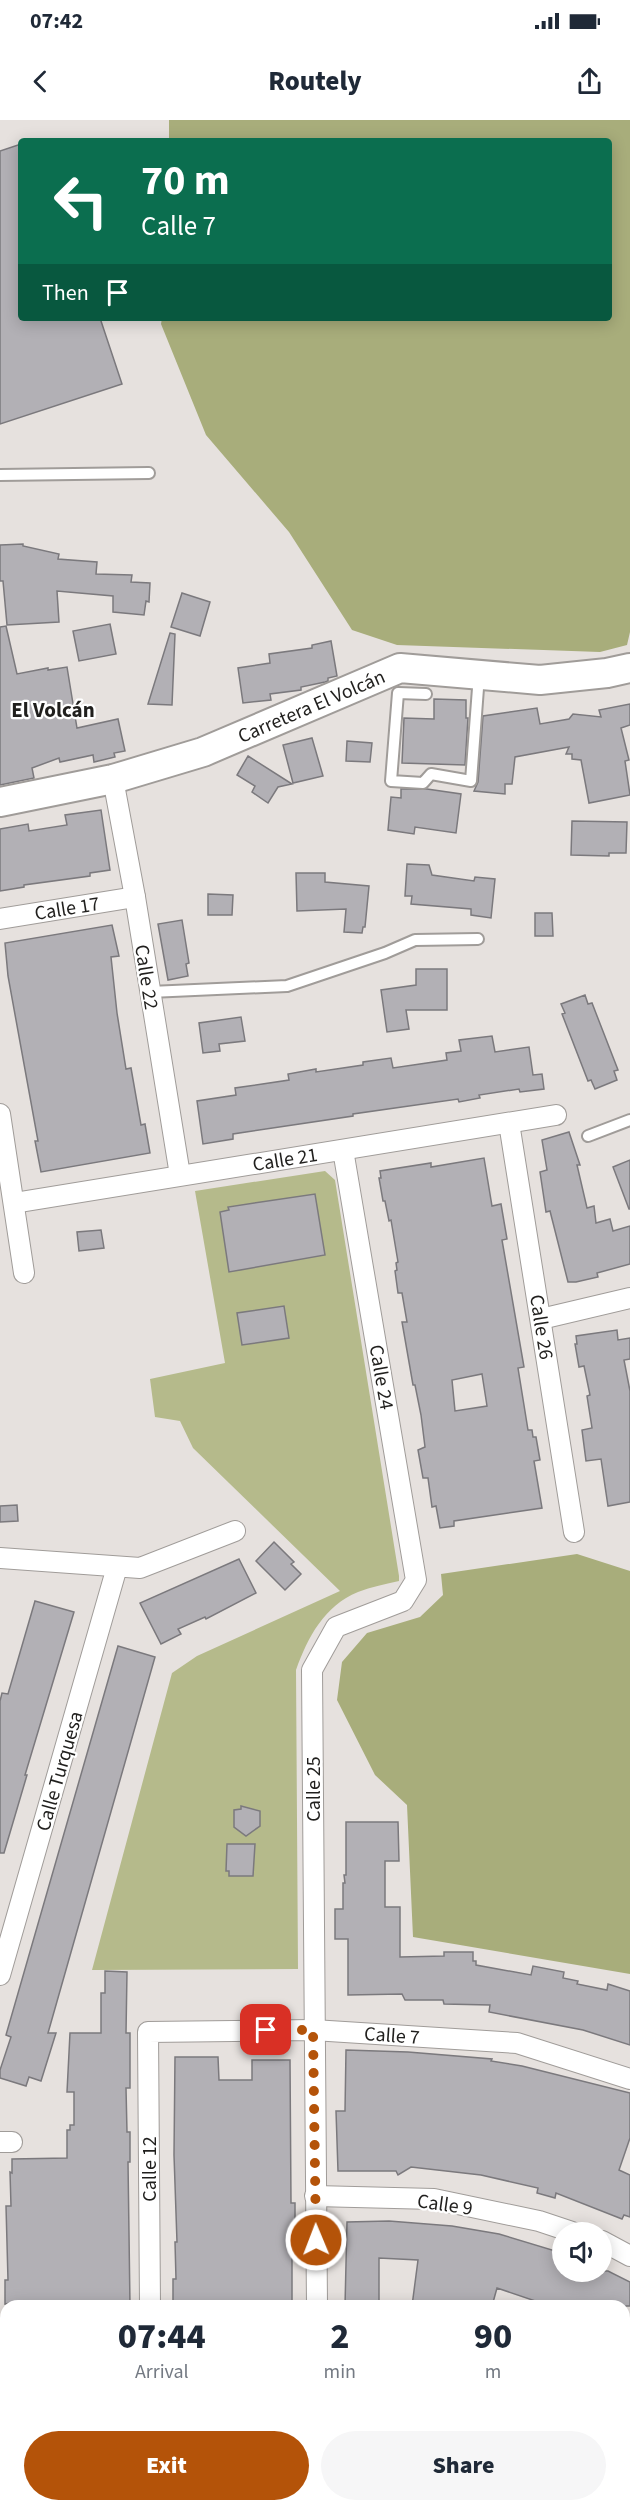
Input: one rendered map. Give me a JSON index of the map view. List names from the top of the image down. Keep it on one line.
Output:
{"streets":{"street":["Carretera El Volcán","Calle 17","Calle 22","Calle 21","Calle 26","Calle 24","Calle Turquesa","Calle 25","Calle 7","Calle 12","Calle 9"]},"crossings":[["Carretera El Volcán","Calle 22"],["Calle 17","Calle 22"],["Calle 22","Calle 21"],["Calle 21","Calle 26"],["Calle 21","Calle 24"],["Calle 24","Calle 25"],["Calle 25","Calle 7"],["Calle 25","Calle 9"],["Calle 7","Calle 12"]],"districts":["El Volcán"],"page":{"status":"07:42","header":"Routely","turn":["70 m","Calle 7"],"then":"Then","eta":["07:44","Arrival","2","min","90","m"],"buttons":["Exit","Share"]}}
